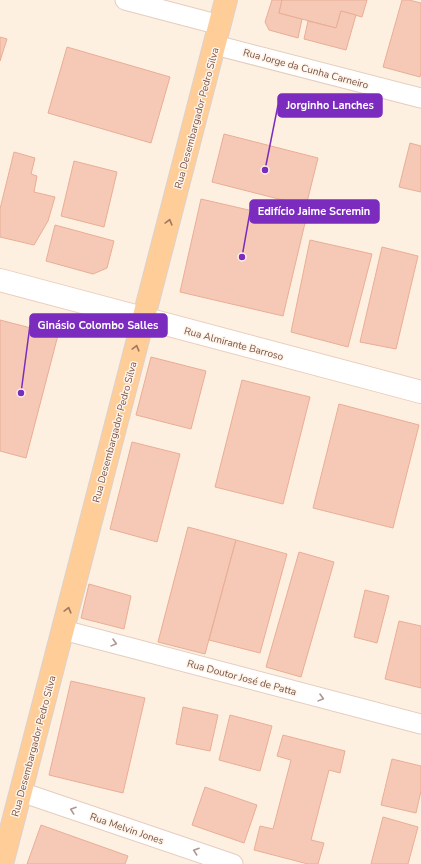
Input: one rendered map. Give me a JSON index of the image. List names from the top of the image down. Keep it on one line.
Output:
{"streets":{"main road":["Rua Desembargador Pedro Silva","Rua Almirante Barroso"],"street":["Rua Jorge da Cunha Carneiro","Rua Doutor José de Patta","Rua Melvin Jones"]},"crossings":[["Rua Jorge da Cunha Carneiro","Rua Desembargador Pedro Silva"],["Rua Desembargador Pedro Silva","Rua Almirante Barroso"],["Rua Desembargador Pedro Silva","Rua Doutor José de Patta"],["Rua Desembargador Pedro Silva","Rua Melvin Jones"]],"one_way":["Rua Desembargador Pedro Silva","Rua Doutor José de Patta","Rua Melvin Jones"],"places":["Jorginho Lanches","Edifício Jaime Scremin","Ginásio Colombo Salles"]}
